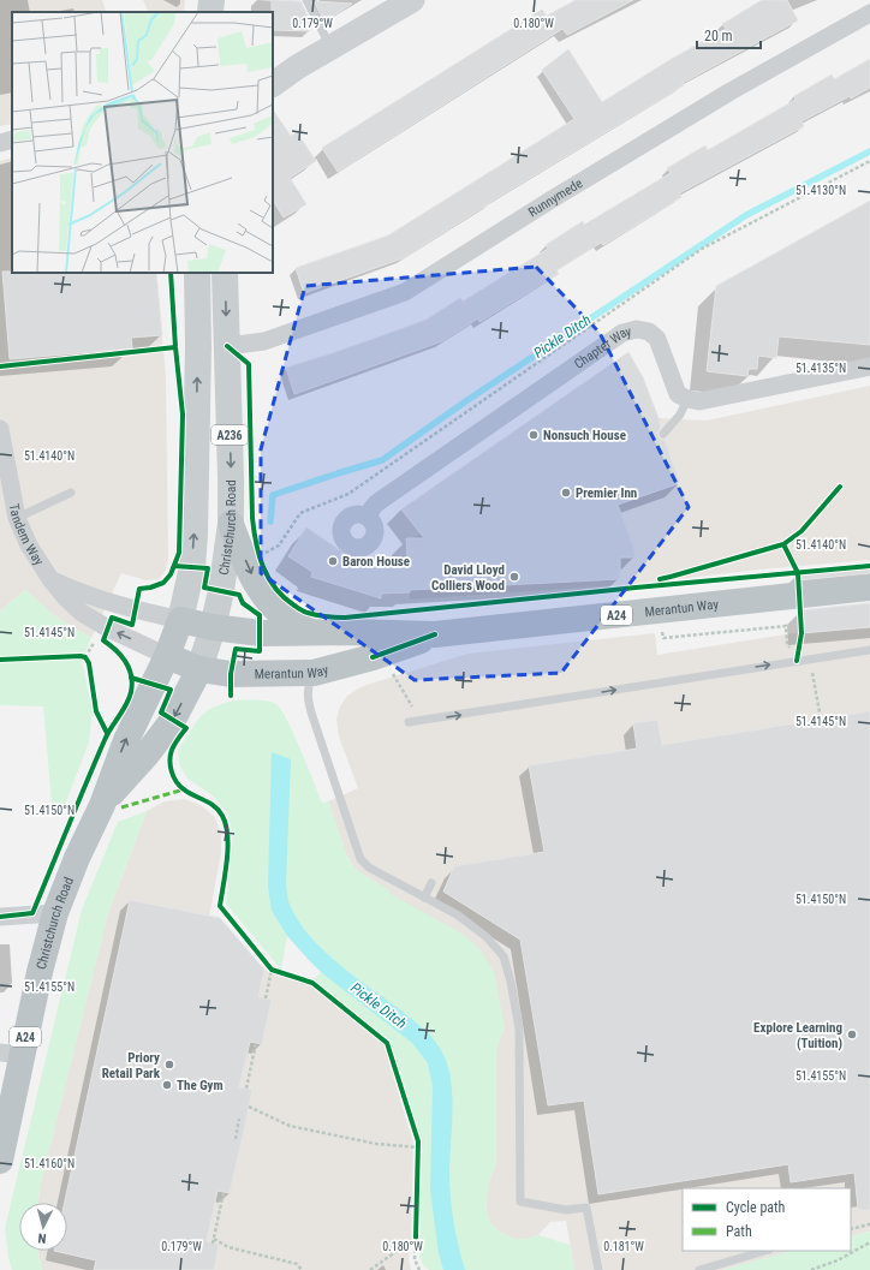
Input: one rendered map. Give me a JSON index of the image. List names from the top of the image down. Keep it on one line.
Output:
{"streets":{"highway":["Christchurch Road","Merantun Way","A24"],"main road":["A236"],"street":["Runnymede","Chapter Way","Tandem Way"]},"crossings":[["Runnymede","Christchurch Road"],["Christchurch Road","Tandem Way"],["Christchurch Road","Merantun Way"],["Christchurch Road","A24"],["Tandem Way","Merantun Way"],["Tandem Way","A24"],["Merantun Way","A24"]],"water":["Pickle Ditch"],"places":["Nonsuch House","Premier Inn","Baron House","David Lloyd Colliers Wood","Explore Learning (Tuition)","Priory Retail Park","The Gym"],"legend":["Cycle path","Path"],"scale_bar":"20 m","north":"bottom","coordinates":["0.179°W","0.180°W","51.4130°N","51.4135°N","51.4140°N","51.4145°N","51.4150°N","51.4155°N","51.4160°N","0.181°W"]}
